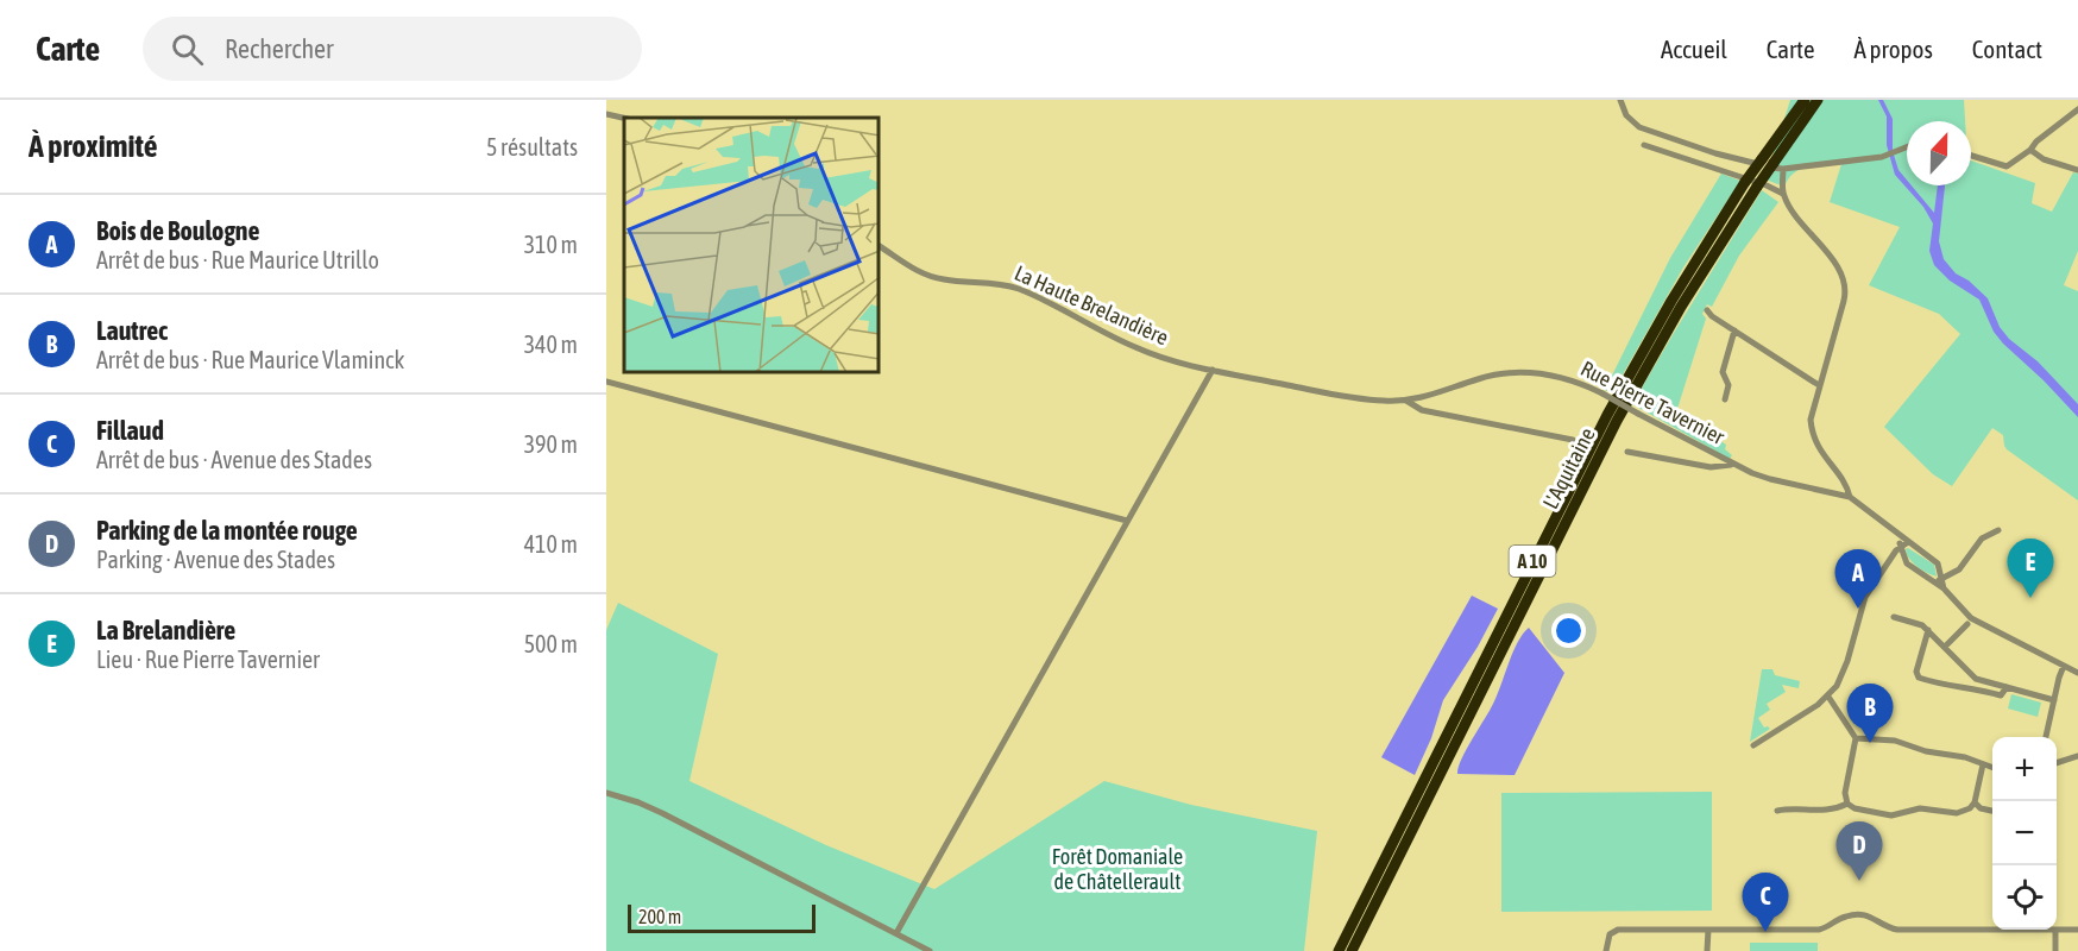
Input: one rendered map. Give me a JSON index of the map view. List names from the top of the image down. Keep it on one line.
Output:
{"streets":{"highway":["L'Aquitaine","A 10"],"street":["La Haute Brelandière","Rue Pierre Tavernier"]},"crossings":[["La Haute Brelandière","Rue Pierre Tavernier"]],"parks":["Forêt Domaniale de Châtellerault"],"scale_bar":"200 m","north":"top","page":{"header":"Carte","search":"Rechercher","nav":["Accueil","Carte","À propos","Contact"],"heading":["À proximité","5 résultats"],"list":[{"mark":"A","name":"Bois de Boulogne","note":"Arrêt de bus · Rue Maurice Utrillo","value":"310 m"},{"mark":"B","name":"Lautrec","note":"Arrêt de bus · Rue Maurice Vlaminck","value":"340 m"},{"mark":"C","name":"Fillaud","note":"Arrêt de bus · Avenue des Stades","value":"390 m"},{"mark":"D","name":"Parking de la montée rouge","note":"Parking · Avenue des Stades","value":"410 m"},{"mark":"E","name":"La Brelandière","note":"Lieu · Rue Pierre Tavernier","value":"500 m"}],"pins":["E","A","B","D","C"],"map_buttons":["+","−"],"scale":"200 m"}}
